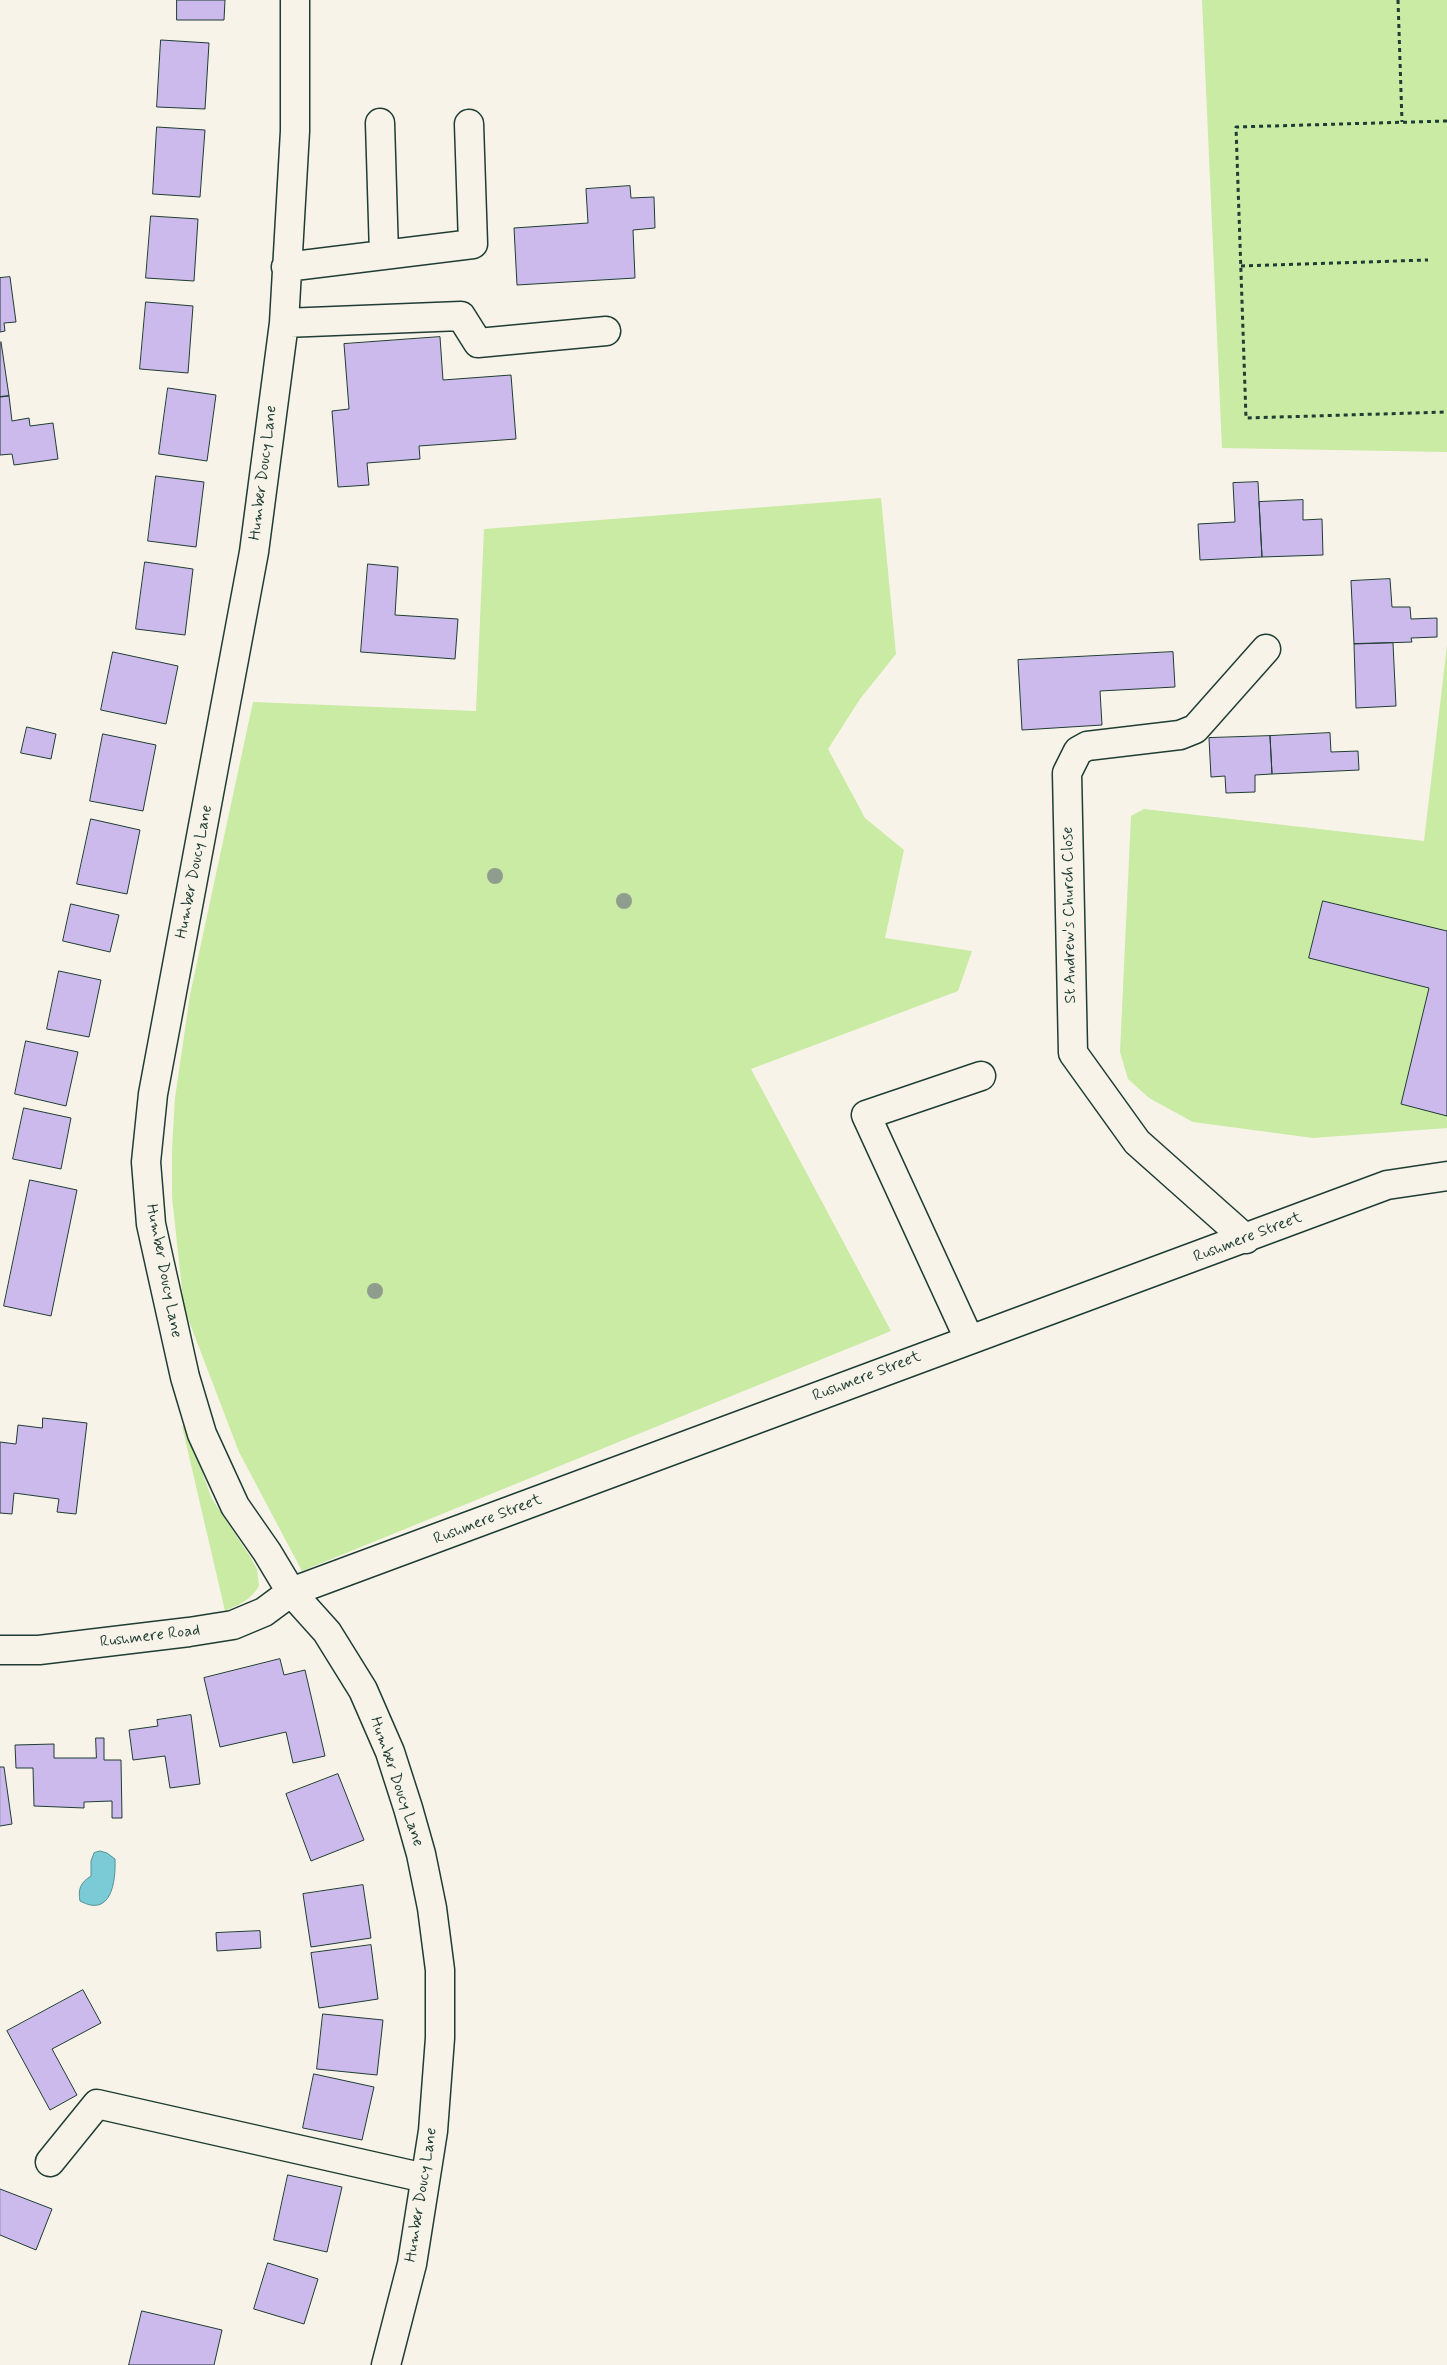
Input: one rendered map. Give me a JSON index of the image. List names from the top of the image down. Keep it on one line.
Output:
{"streets":{"street":["Humber Doucy Lane","St Andrew's Church Close","Rushmere Street","Rushmere Road"]},"crossings":[["Humber Doucy Lane","Rushmere Street"],["Humber Doucy Lane","Rushmere Road"],["St Andrew's Church Close","Rushmere Street"],["Rushmere Street","Rushmere Road"]]}
